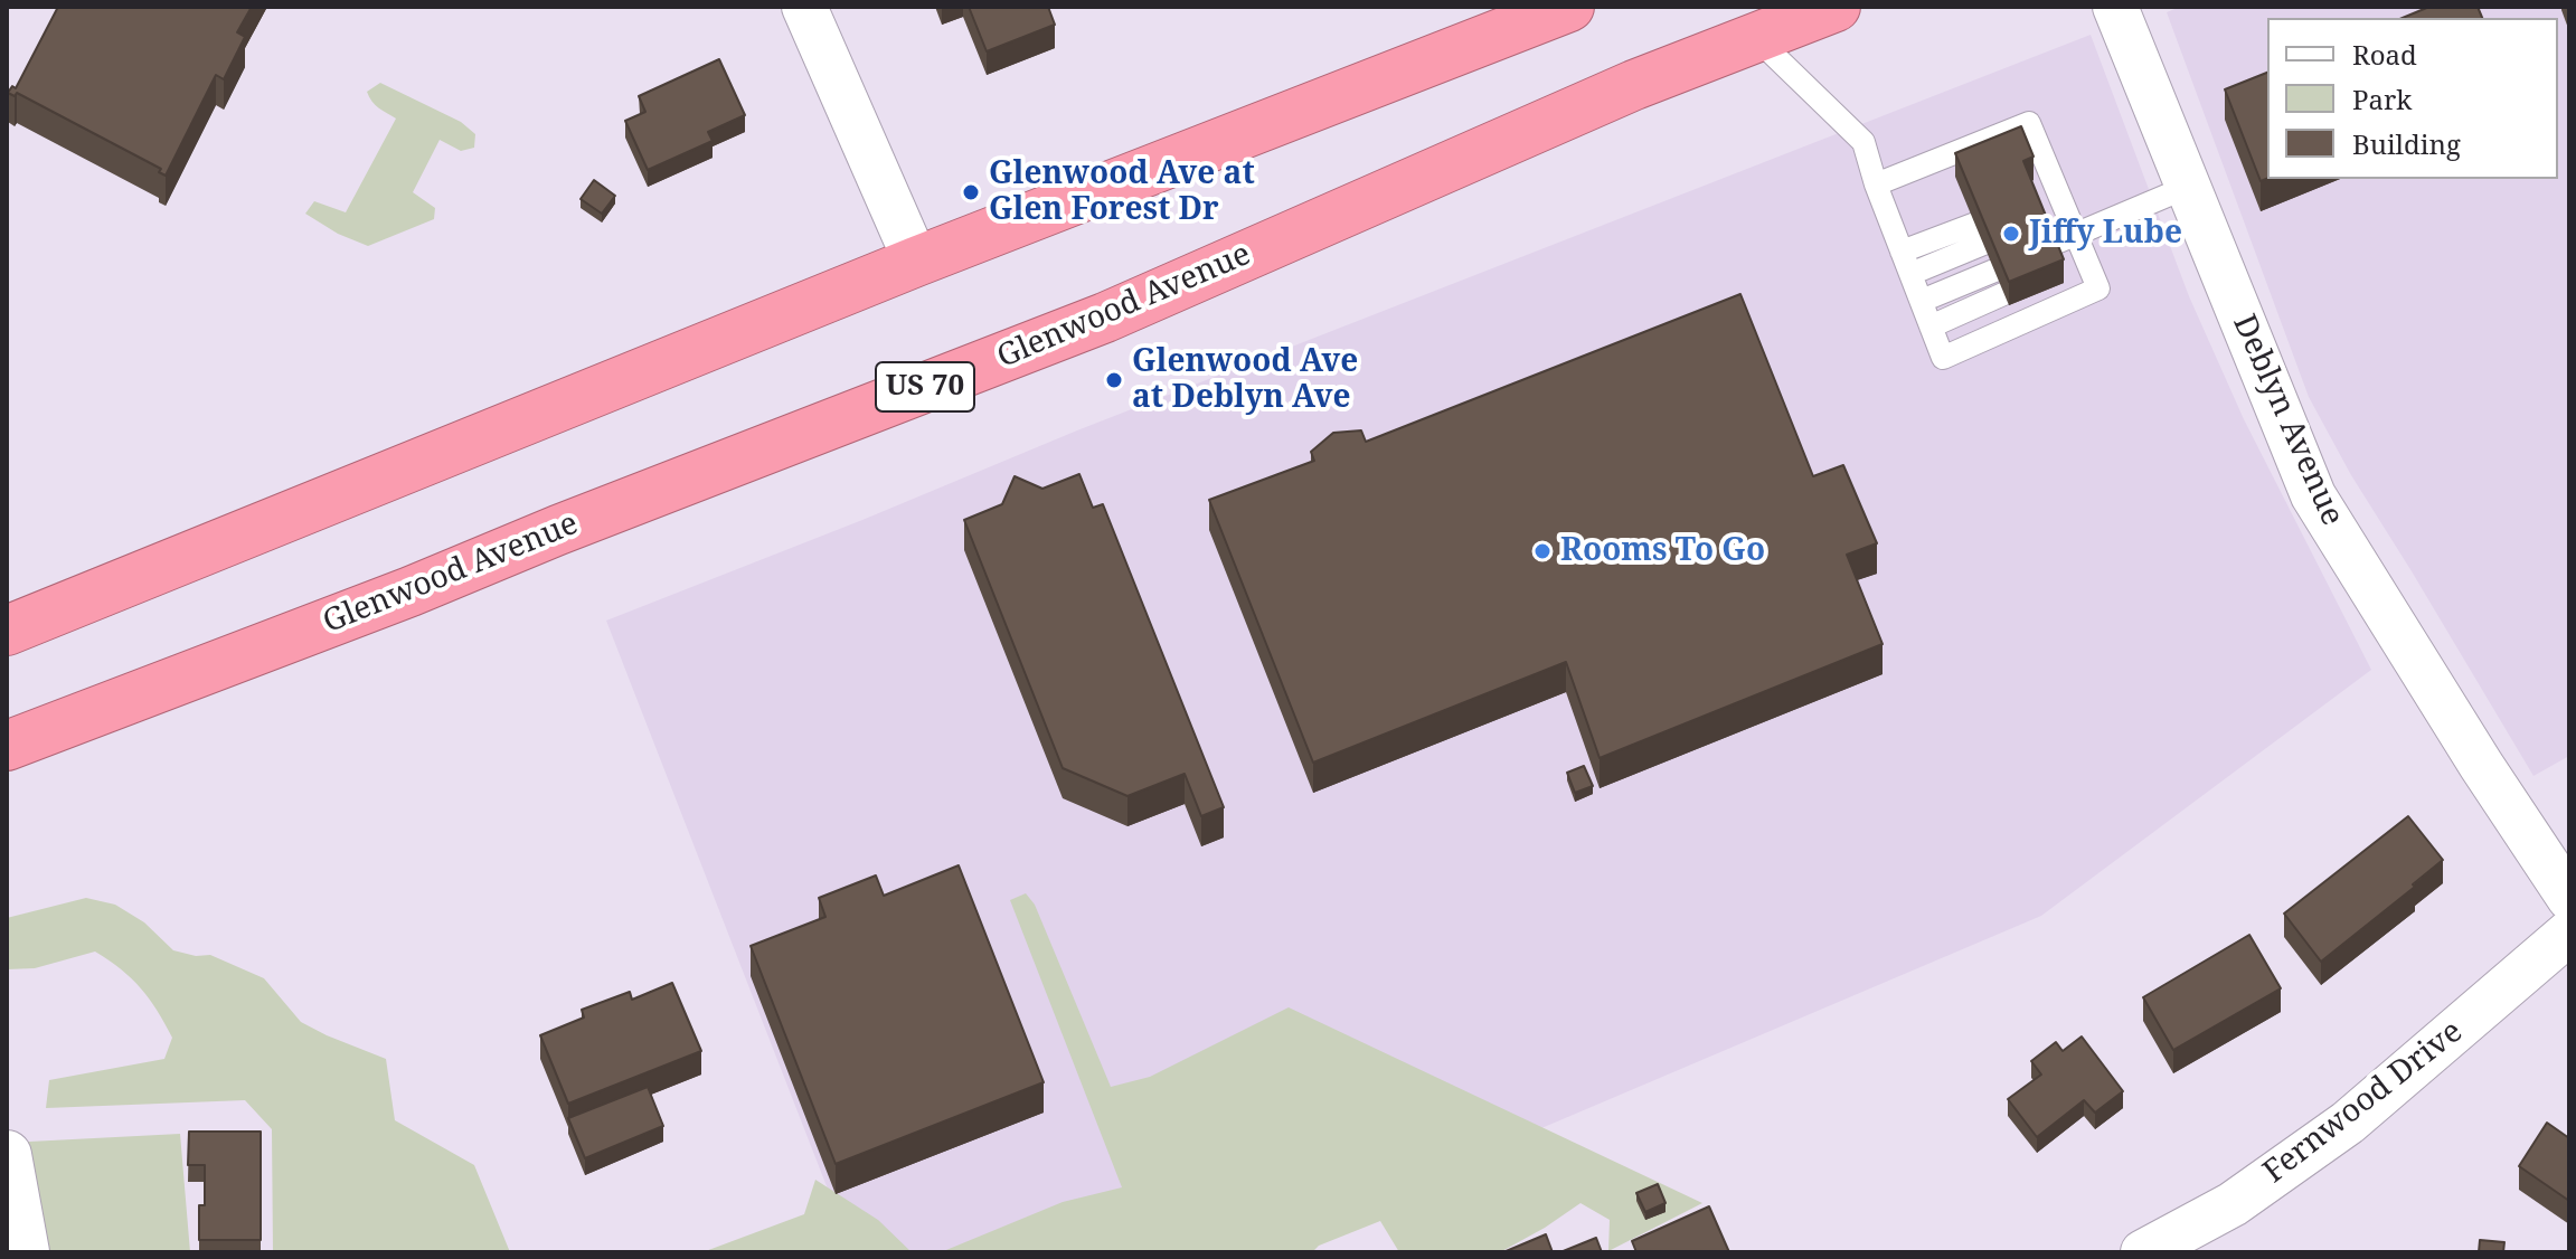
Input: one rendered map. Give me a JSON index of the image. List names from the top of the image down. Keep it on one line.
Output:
{"streets":{"highway":["Glenwood Avenue","US 70"],"street":["Deblyn Avenue","Fernwood Drive"]},"places":["Glenwood Ave at Glen Forest Dr","Jiffy Lube","Glenwood Ave at Deblyn Ave","Rooms To Go"],"legend":["Road","Park","Building"]}
